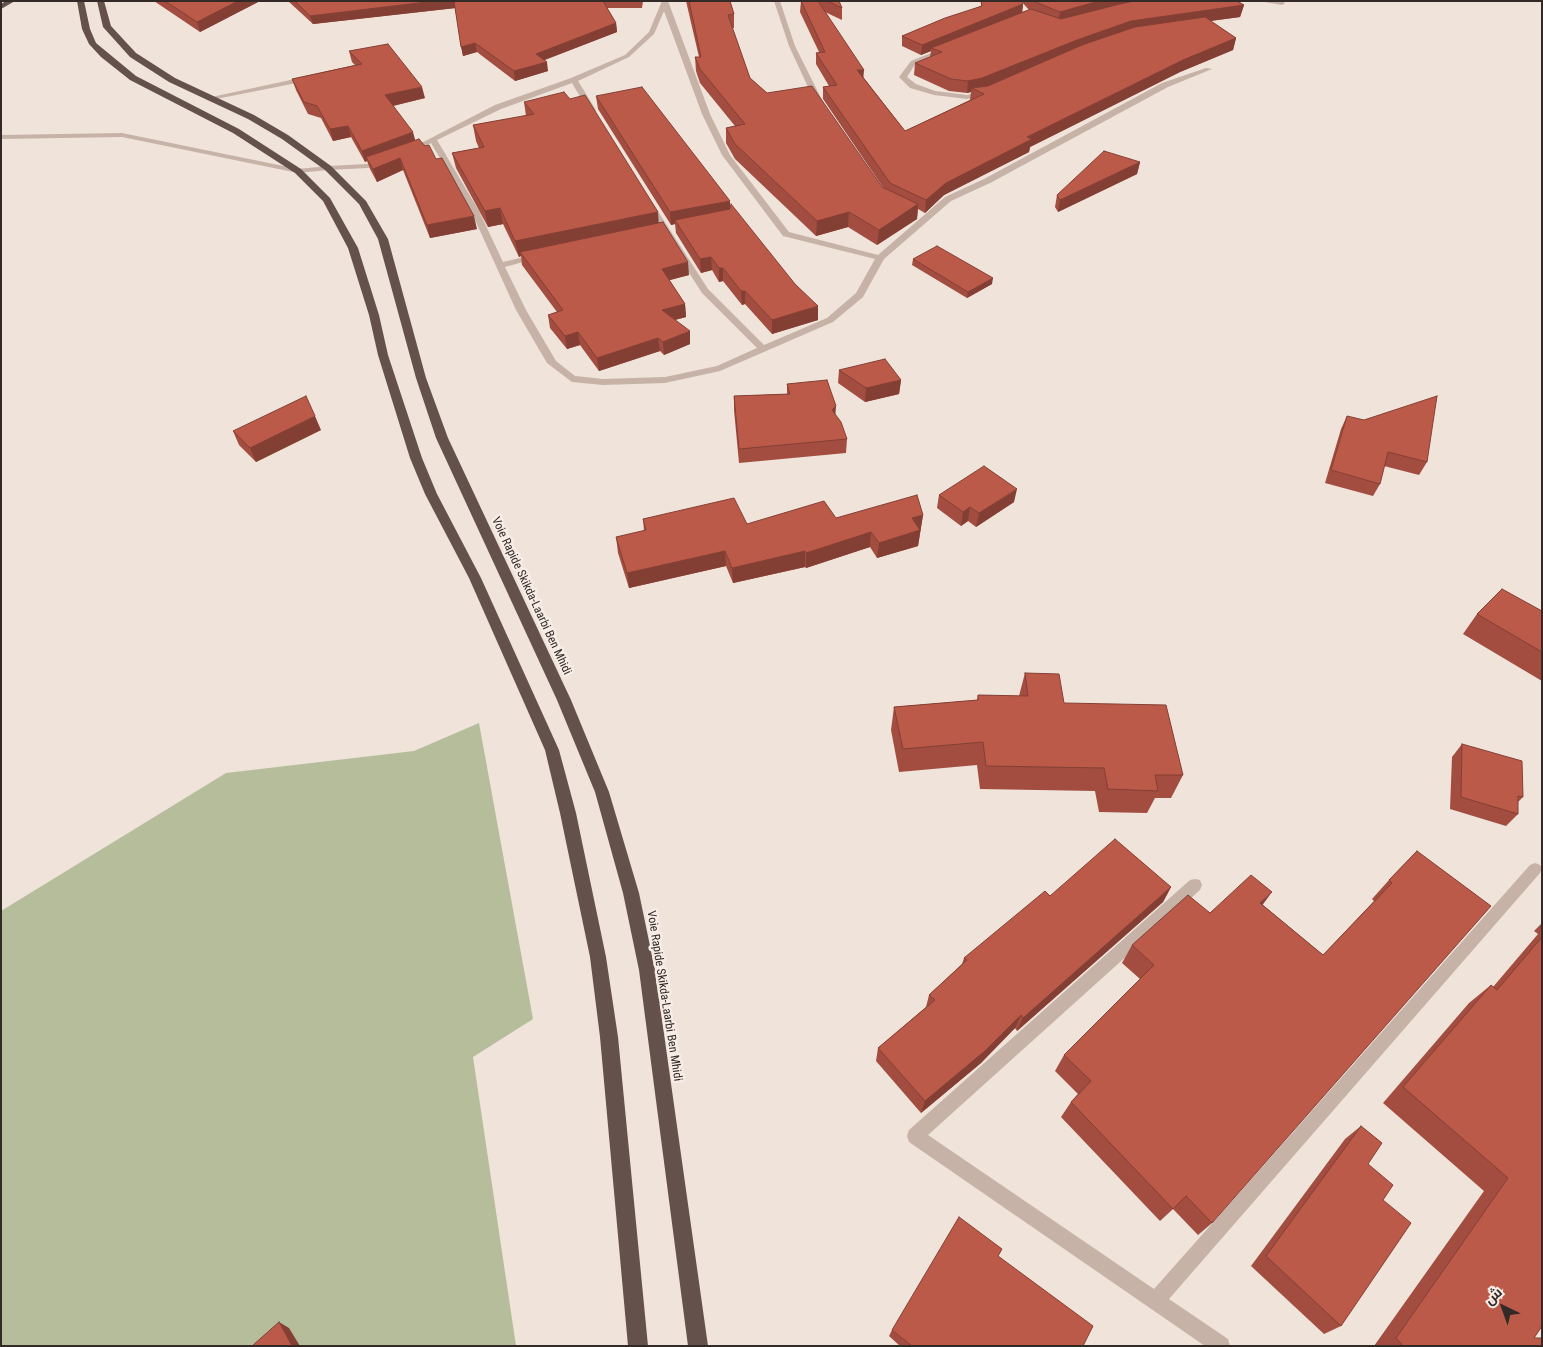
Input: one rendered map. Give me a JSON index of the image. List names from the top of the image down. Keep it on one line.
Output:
{"streets":{"highway":["Voie Rapide Skikda-Laarbi Ben Mhidi"]},"north":"top left"}
